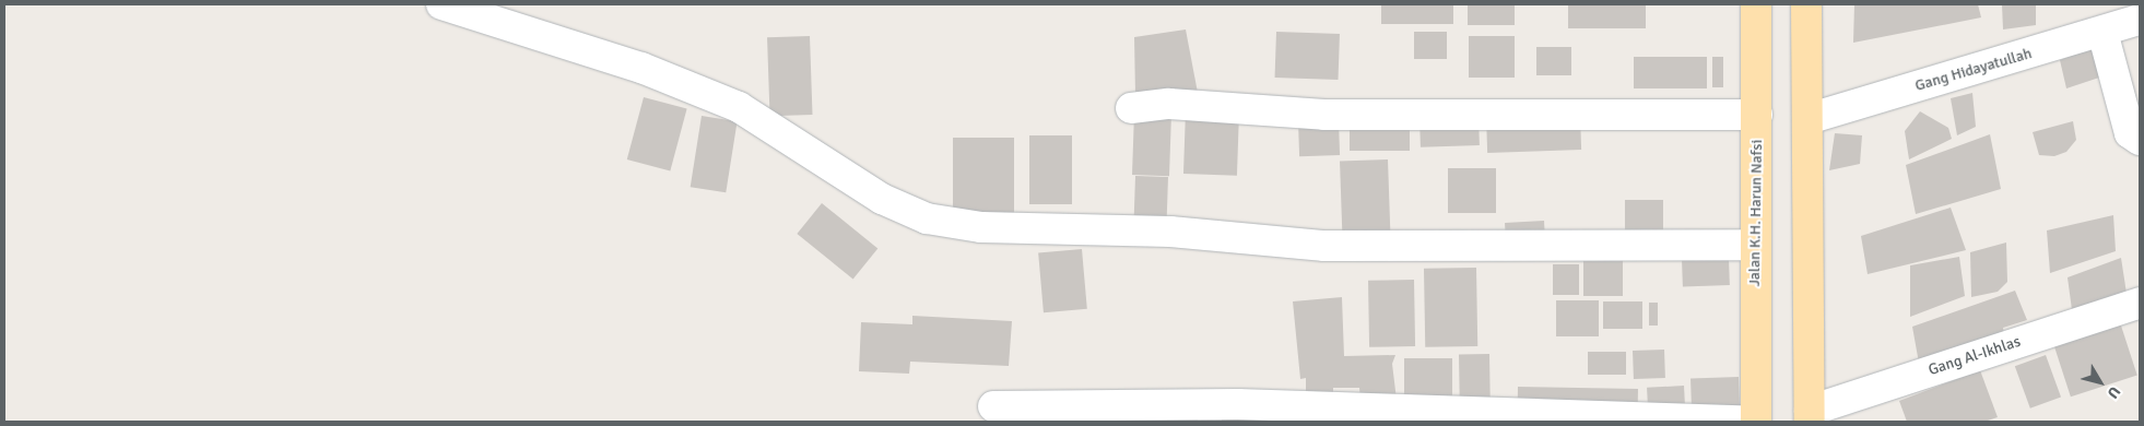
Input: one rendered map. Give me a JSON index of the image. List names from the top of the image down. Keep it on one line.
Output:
{"streets":{"main road":["Jalan K.H. Harun Nafsi"],"street":["Gang Hidayatullah","Gang Al-Ikhlas"]},"north":"bottom right"}
